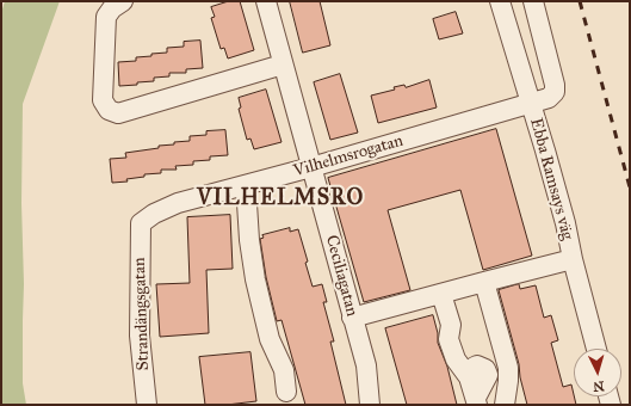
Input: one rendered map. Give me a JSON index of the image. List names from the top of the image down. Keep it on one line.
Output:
{"streets":{"street":["Vilhelmsrogatan","Ebba Ramsays väg","Ceciliagatan","Strandängsgatan"]},"crossings":[["Vilhelmsrogatan","Ebba Ramsays väg"],["Vilhelmsrogatan","Ceciliagatan"],["Vilhelmsrogatan","Strandängsgatan"]],"districts":["VILHELMSRO"],"north":"bottom"}
